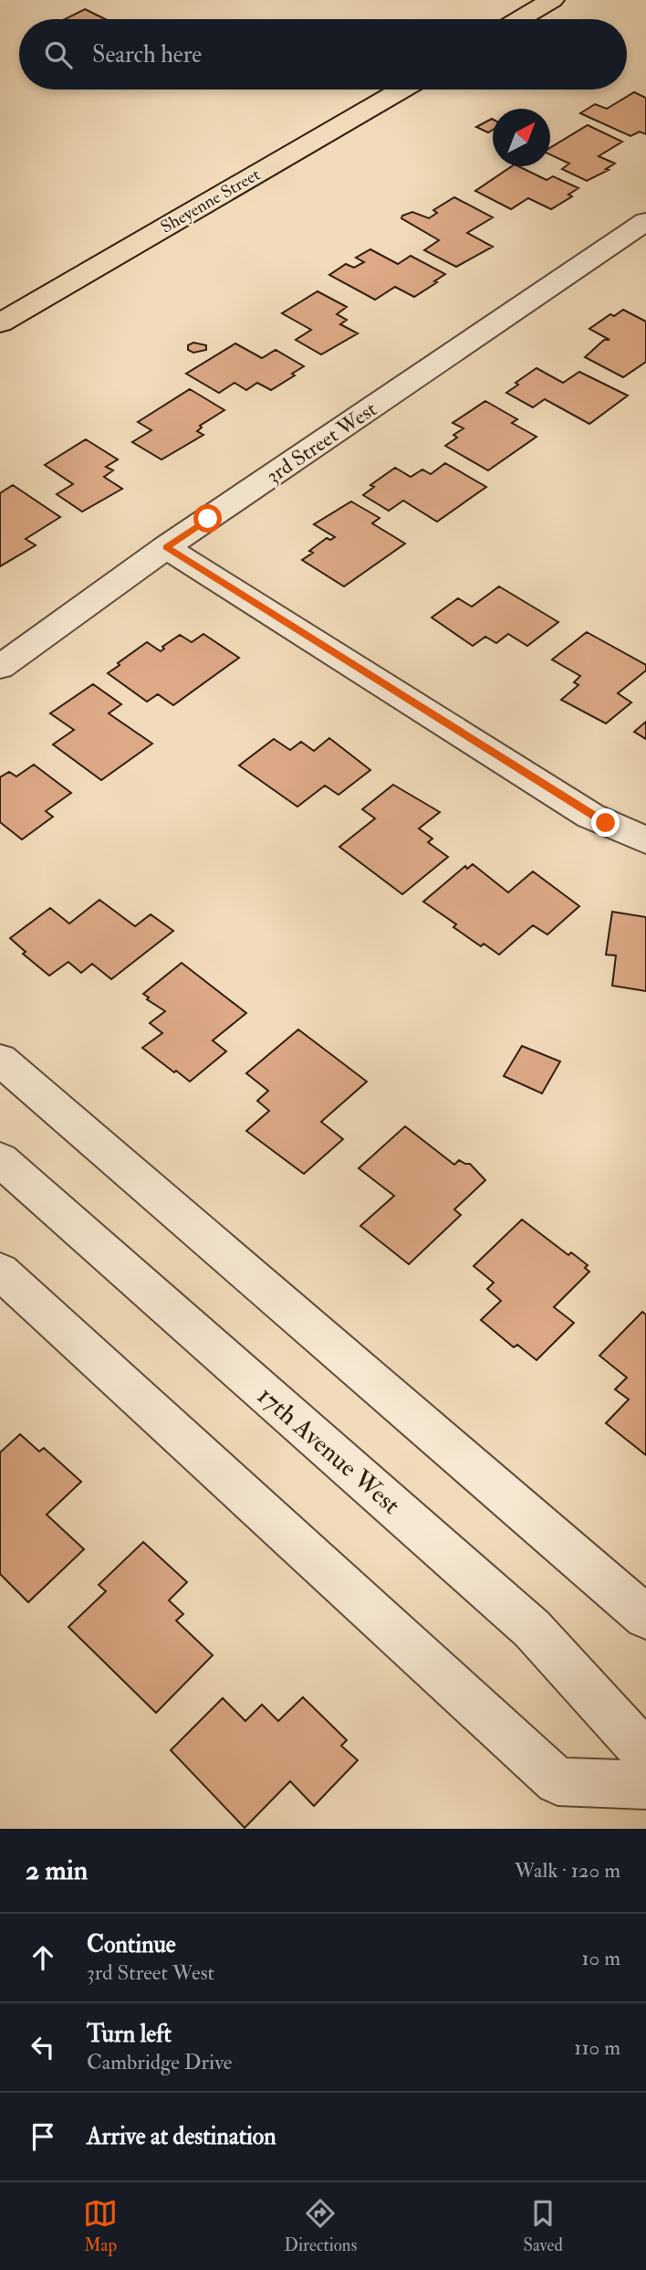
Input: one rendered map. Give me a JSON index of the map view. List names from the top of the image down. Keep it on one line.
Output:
{"streets":{"main road":["Sheyenne Street"],"street":["3rd Street West","17th Avenue West"]},"north":"top right","page":{"search":"Search here","heading":["2 min","Walk · 120 m"],"list":[["Continue","3rd Street West","10 m"],["Turn left","Cambridge Drive","110 m"],"Arrive at destination"],"nav":["Map","Directions","Saved"]}}
